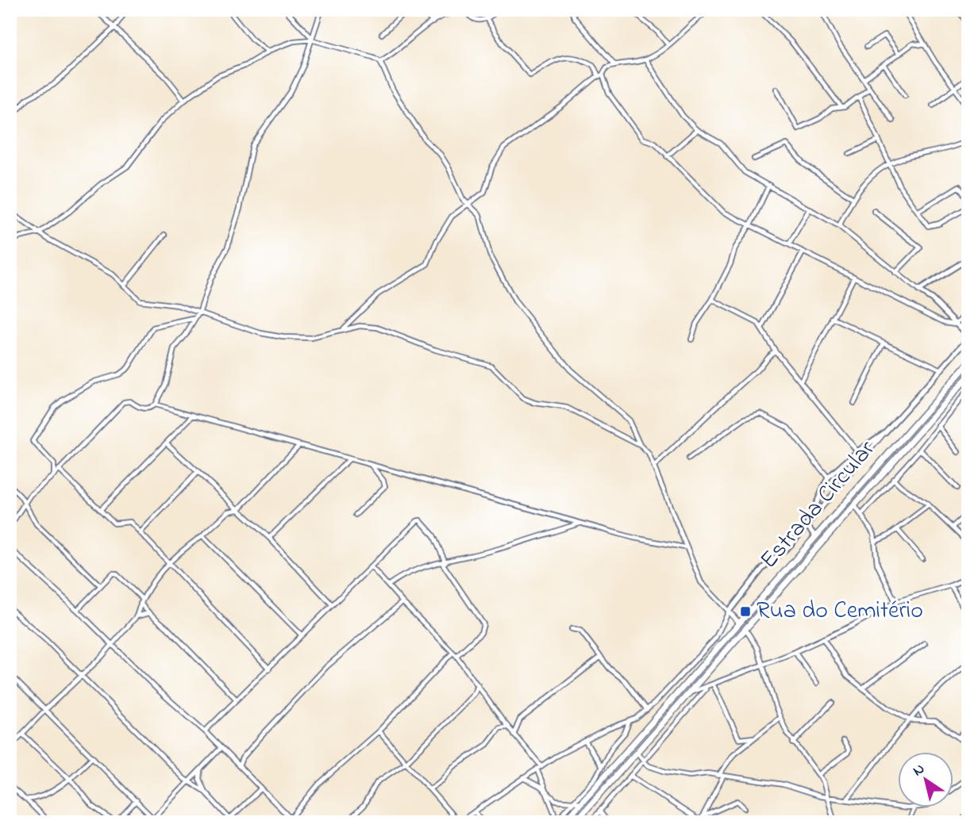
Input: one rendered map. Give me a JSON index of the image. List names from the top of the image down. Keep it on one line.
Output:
{"streets":{"main road":["Estrada Circular"]},"places":{"transit":["Rua do Cemitério"]},"north":"top left"}
